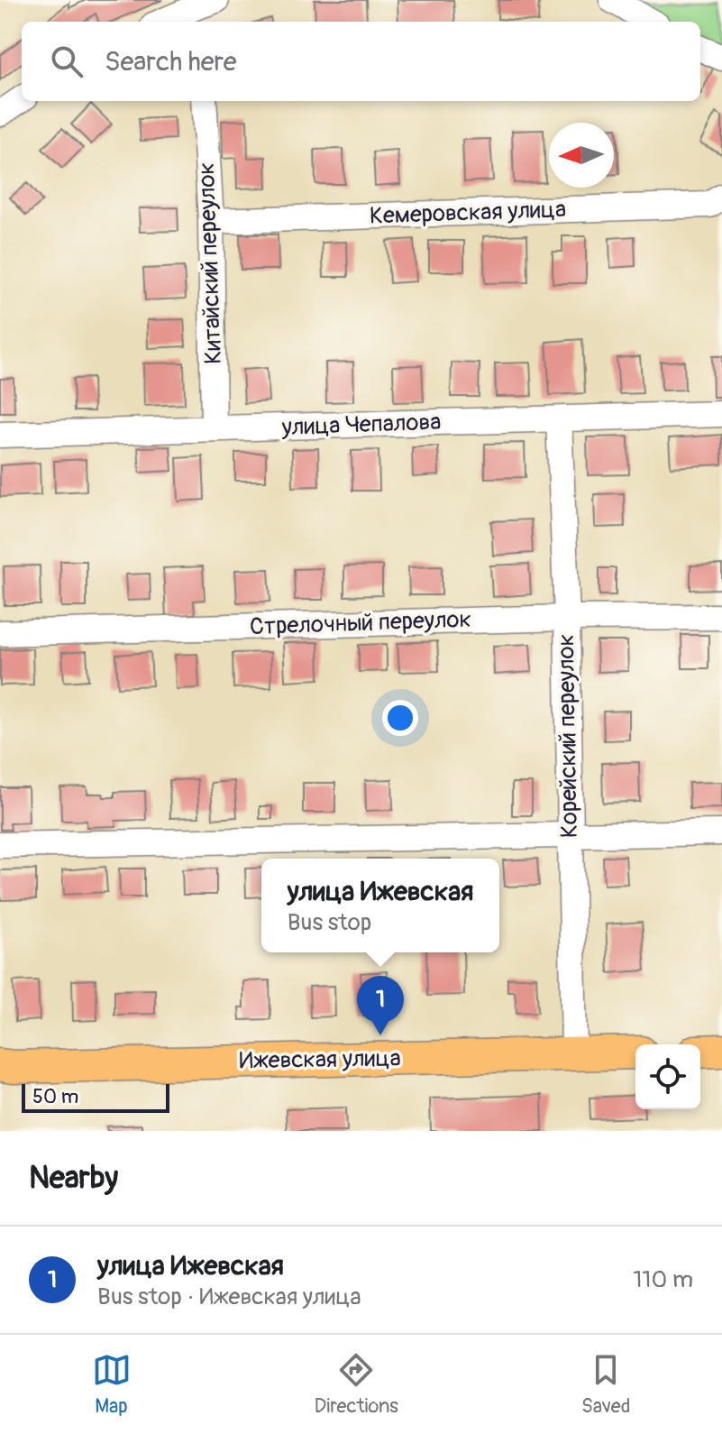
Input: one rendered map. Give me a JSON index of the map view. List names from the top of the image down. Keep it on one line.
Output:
{"streets":{"main road":["Ижевская улица"],"street":["Кемеровская улица","Китайский переулок","улица Чепалова","Стрелочный переулок","Корейский переулок"]},"crossings":[["Кемеровская улица","Китайский переулок"],["Китайский переулок","улица Чепалова"],["улица Чепалова","Корейский переулок"],["Стрелочный переулок","Корейский переулок"],["Корейский переулок","Ижевская улица"]],"scale_bar":"50 m","north":"left","page":{"search":"Search here","popup":["улица Ижевская","Bus stop"],"pins":"1","scale":"50 m","heading":"Nearby","list":[{"mark":"1","name":"улица Ижевская","note":"Bus stop · Ижевская улица","value":"110 m"}],"nav":["Map","Directions","Saved"]}}
